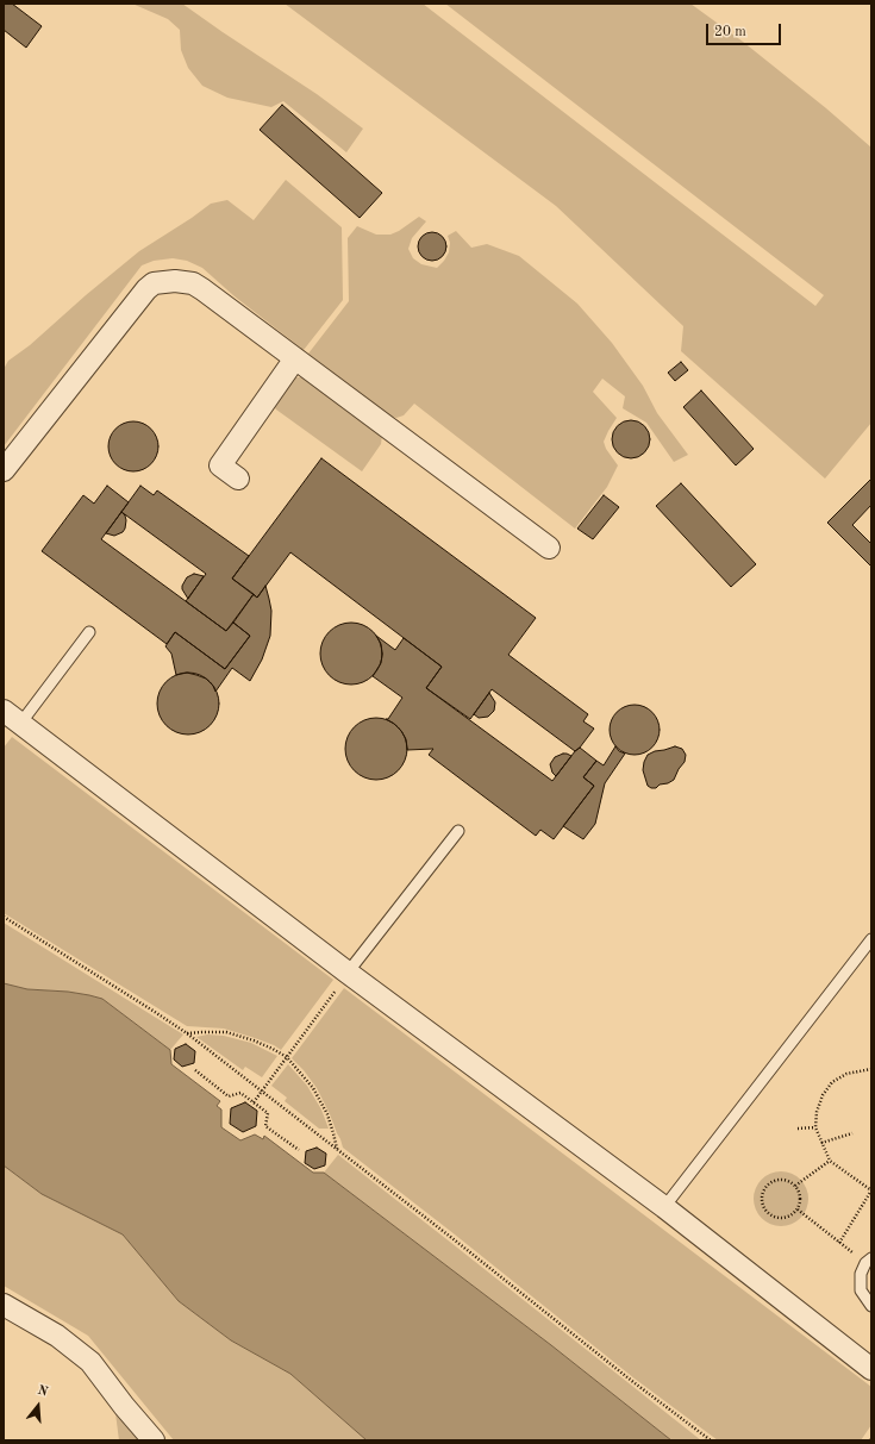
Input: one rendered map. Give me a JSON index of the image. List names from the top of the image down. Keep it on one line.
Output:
{"scale_bar":"20 m","north":"top"}
